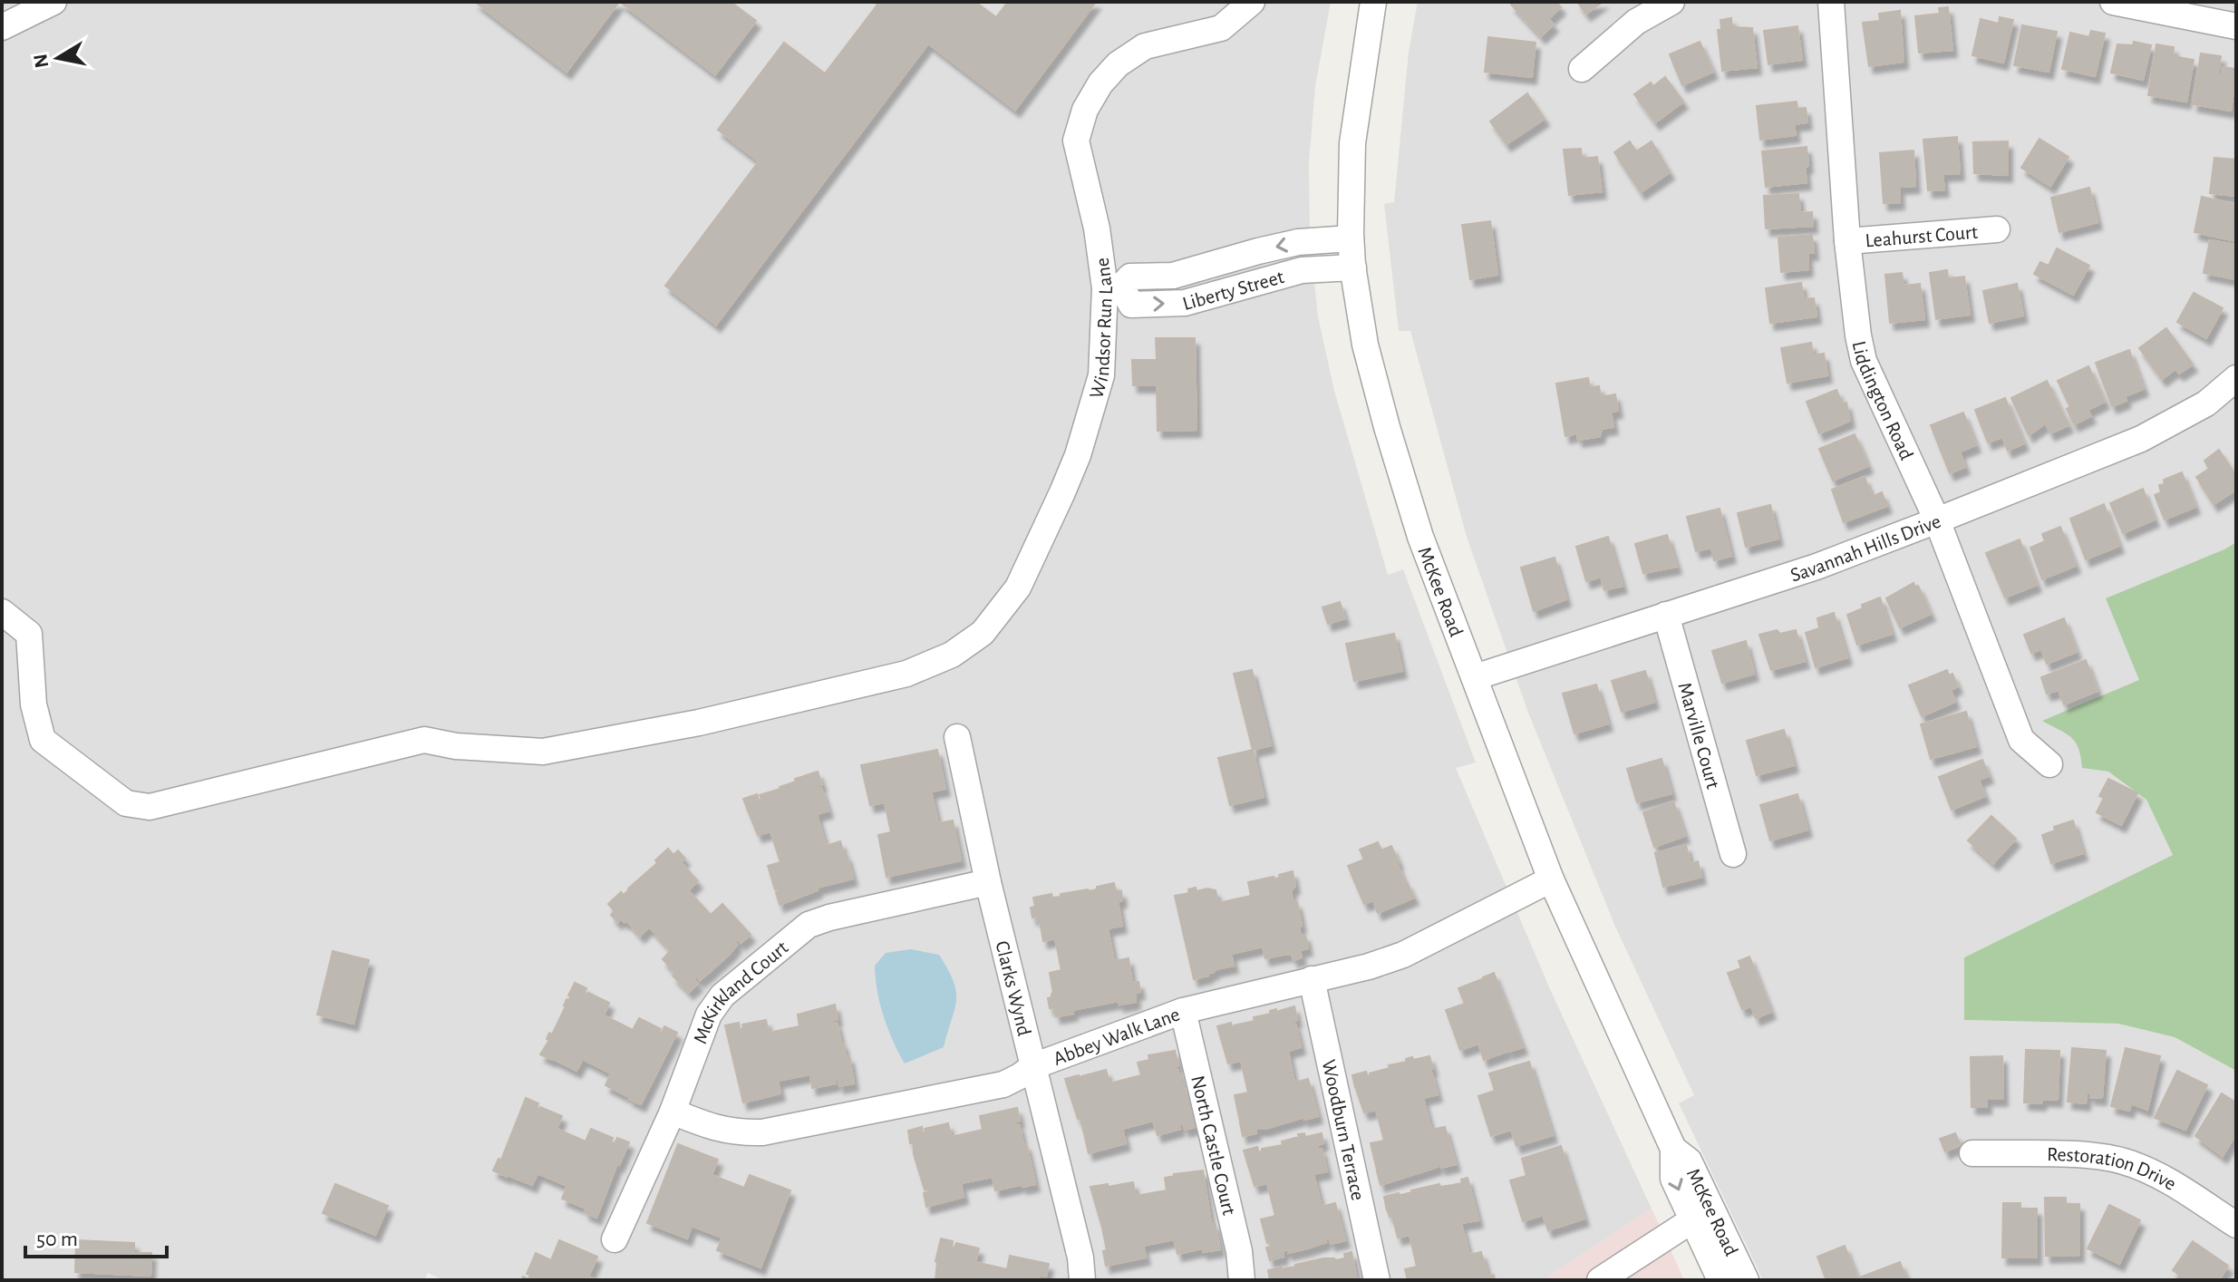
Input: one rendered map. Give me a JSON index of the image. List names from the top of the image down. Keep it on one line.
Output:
{"streets":{"street":["Leahurst Court","Liberty Street","Windsor Run Lane","Liddington Road","Savannah Hills Drive","McKee Road","Marville Court","Clarks Wynd","McKirkland Court","Abbey Walk Lane","Woodburn Terrace","North Castle Court","Restoration Drive"]},"crossings":[["Leahurst Court","Liddington Road"],["Liberty Street","Windsor Run Lane"],["Liberty Street","McKee Road"],["Liddington Road","Savannah Hills Drive"],["Savannah Hills Drive","McKee Road"],["Savannah Hills Drive","Marville Court"],["McKee Road","Abbey Walk Lane"],["Clarks Wynd","McKirkland Court"],["Clarks Wynd","Abbey Walk Lane"],["McKirkland Court","Abbey Walk Lane"],["Abbey Walk Lane","Woodburn Terrace"],["Abbey Walk Lane","North Castle Court"]],"scale_bar":"50 m","north":"left"}
